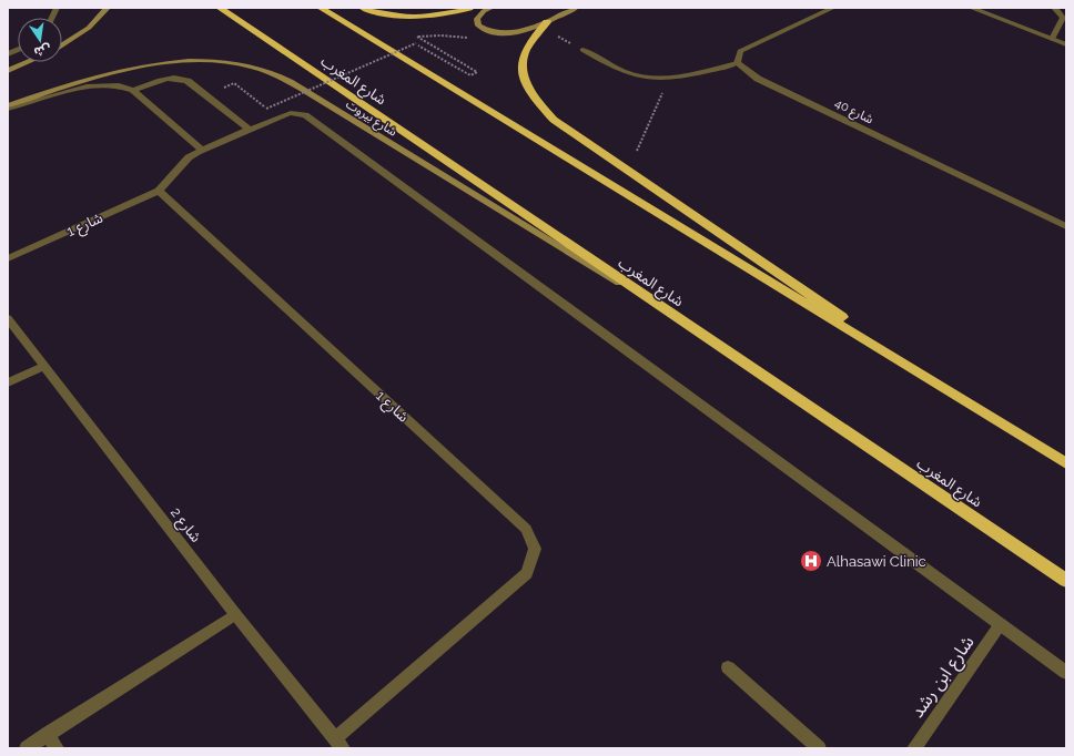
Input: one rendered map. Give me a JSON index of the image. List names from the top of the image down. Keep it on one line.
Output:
{"streets":{"highway":["شارع المغرب"],"main road":["شارع بيروت"],"street":["شارع 40","شارع 1","شارع 2","شارع ابن رشد"]},"crossings":[["شارع المغرب","شارع بيروت"],["شارع 1","شارع 2"]],"places":{"hospital":["Alhasawi Clinic"]},"north":"bottom"}
